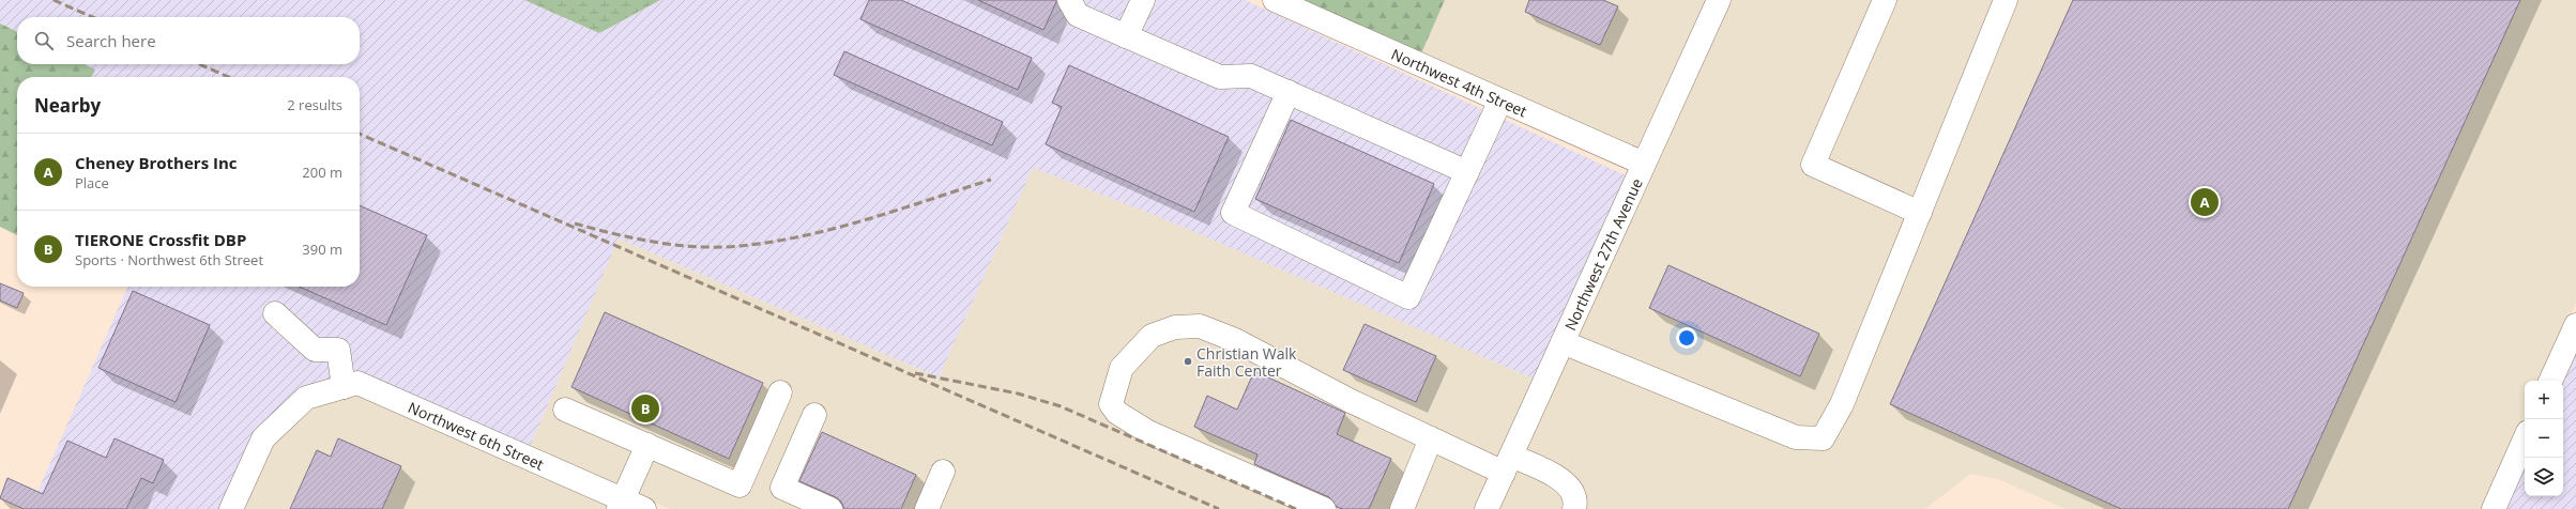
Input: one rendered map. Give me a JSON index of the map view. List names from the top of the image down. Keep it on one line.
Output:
{"streets":{"street":["Northwest 4th Street","Northwest 27th Avenue","Northwest 6th Street"]},"crossings":[["Northwest 4th Street","Northwest 27th Avenue"]],"places":["Christian Walk Faith Center"],"page":{"search":"Search here","heading":["Nearby","2 results"],"list":[{"mark":"A","name":"Cheney Brothers Inc","note":"Place","value":"200 m"},{"mark":"B","name":"TIERONE Crossfit DBP","note":"Sports · Northwest 6th Street","value":"390 m"}],"pins":["A","B"],"map_buttons":["+","−"]}}
